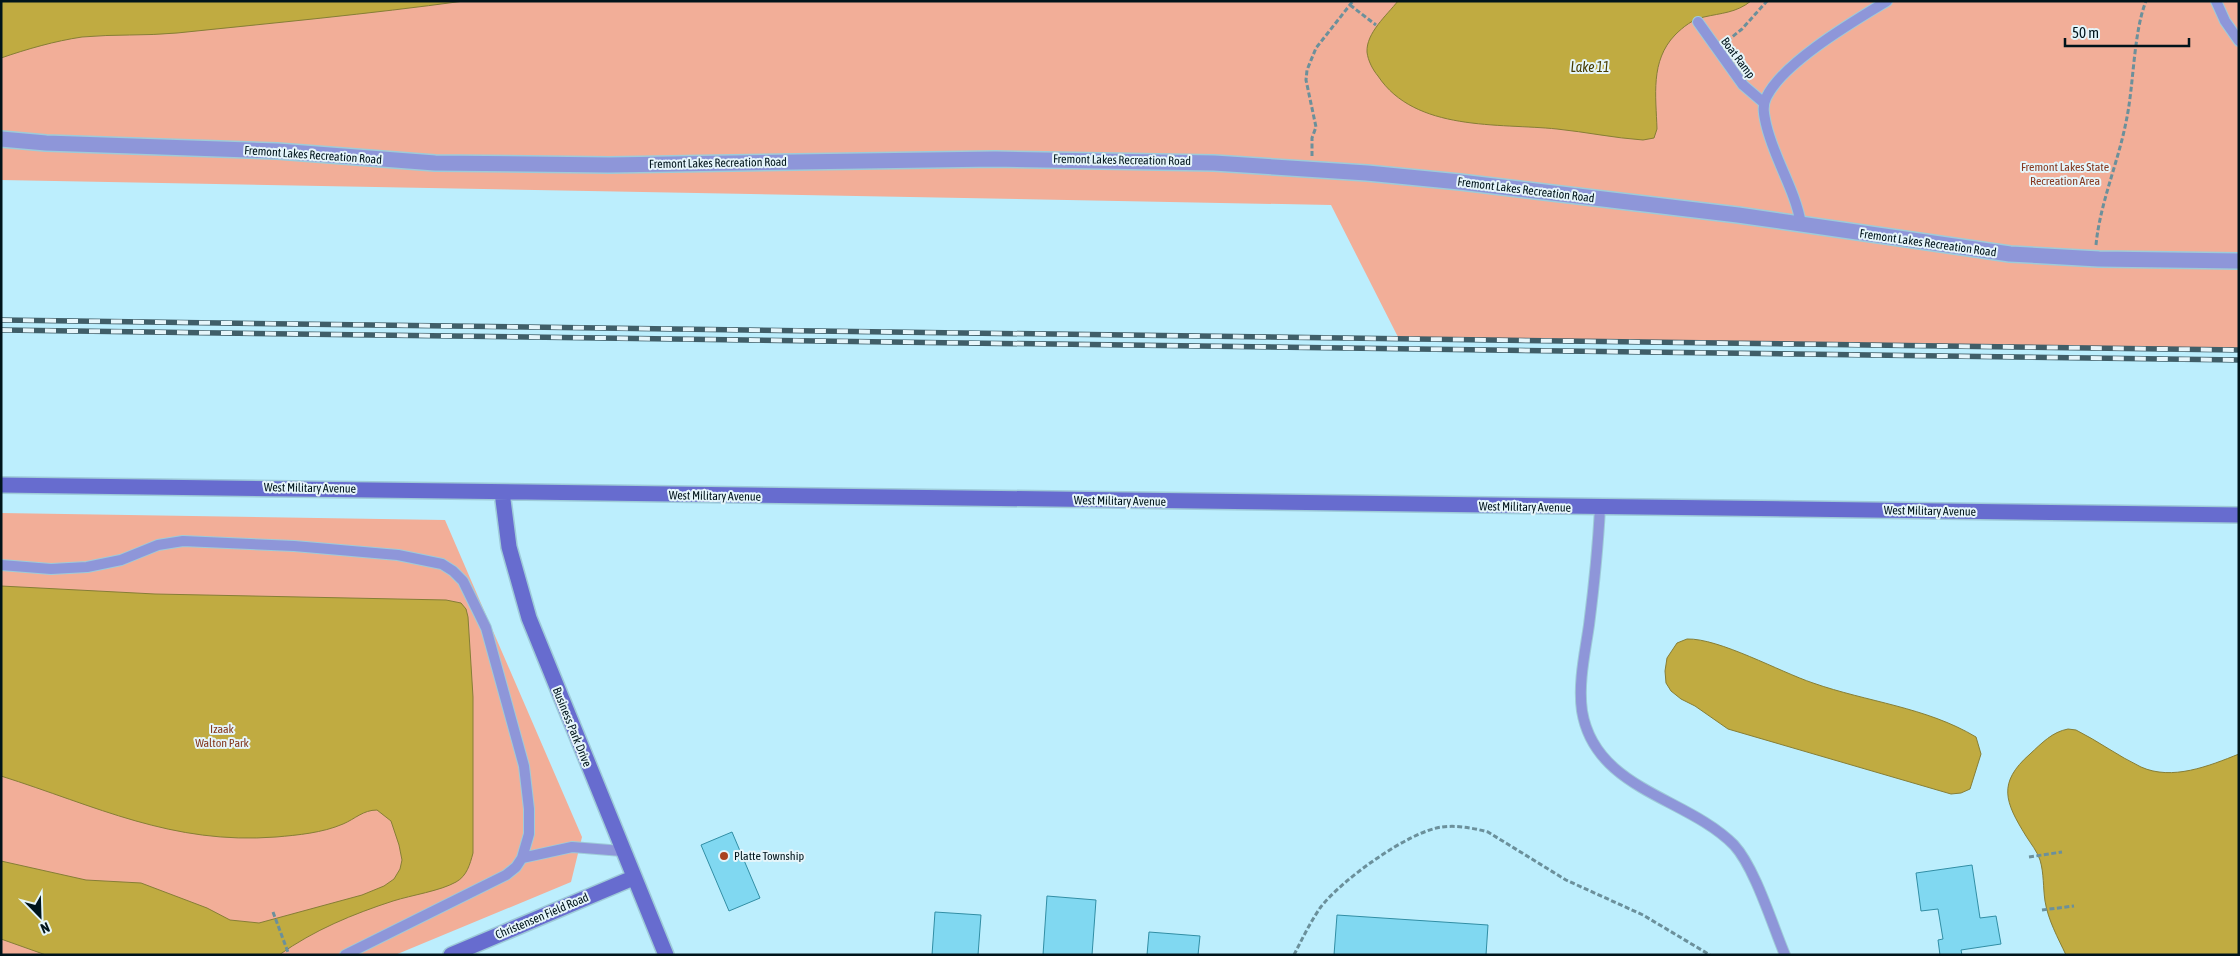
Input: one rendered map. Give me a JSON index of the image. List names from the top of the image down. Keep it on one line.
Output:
{"streets":{"street":["Fremont Lakes Recreation Road","West Military Avenue","Business Park Drive","Christensen Field Road"],"lane":["Boat Ramp"]},"crossings":[["West Military Avenue","Business Park Drive"],["Business Park Drive","Christensen Field Road"]],"water":["Lake 11"],"parks":["Fremont Lakes State Recreation Area","Izaak Walton Park"],"places":["Platte Township"],"scale_bar":"50 m","north":"bottom right"}
